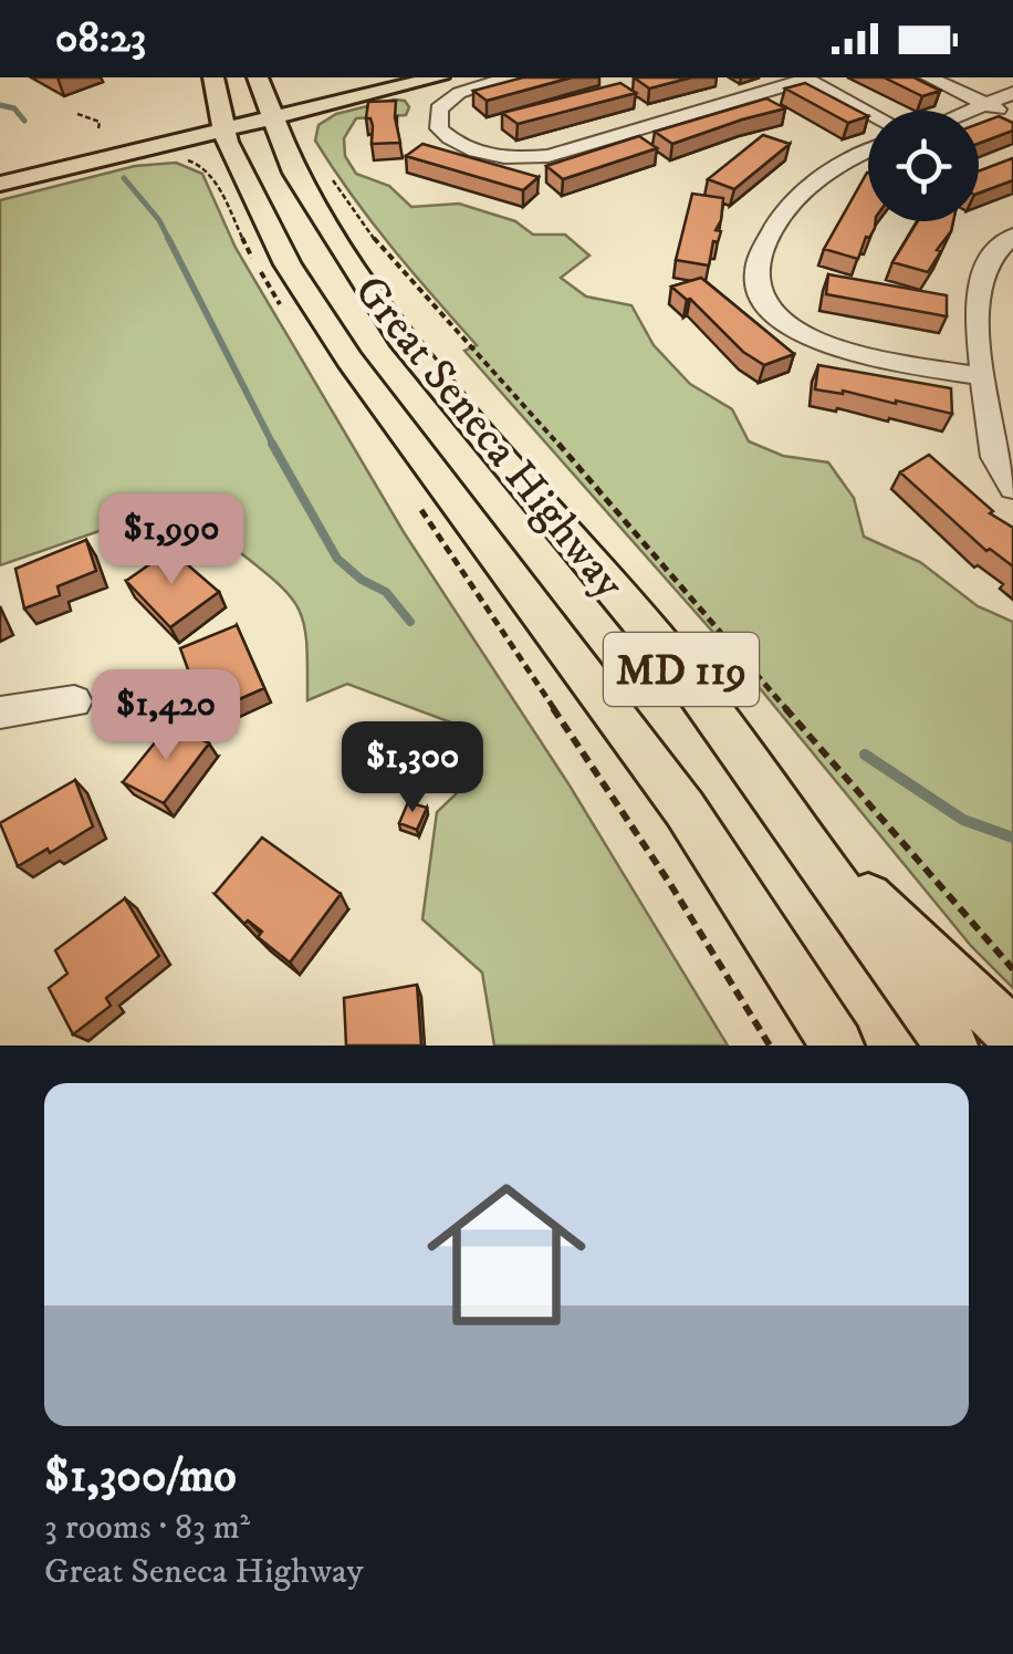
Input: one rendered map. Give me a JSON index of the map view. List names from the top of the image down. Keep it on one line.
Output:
{"streets":{"main road":["Great Seneca Highway","MD 119"]},"page":{"status":"08:23","price":["$1,990","$1,420","$1,300"],"list":[{"name":"$1,300/mo","note":"3 rooms · 83 m² · Great Seneca Highway"}]}}
